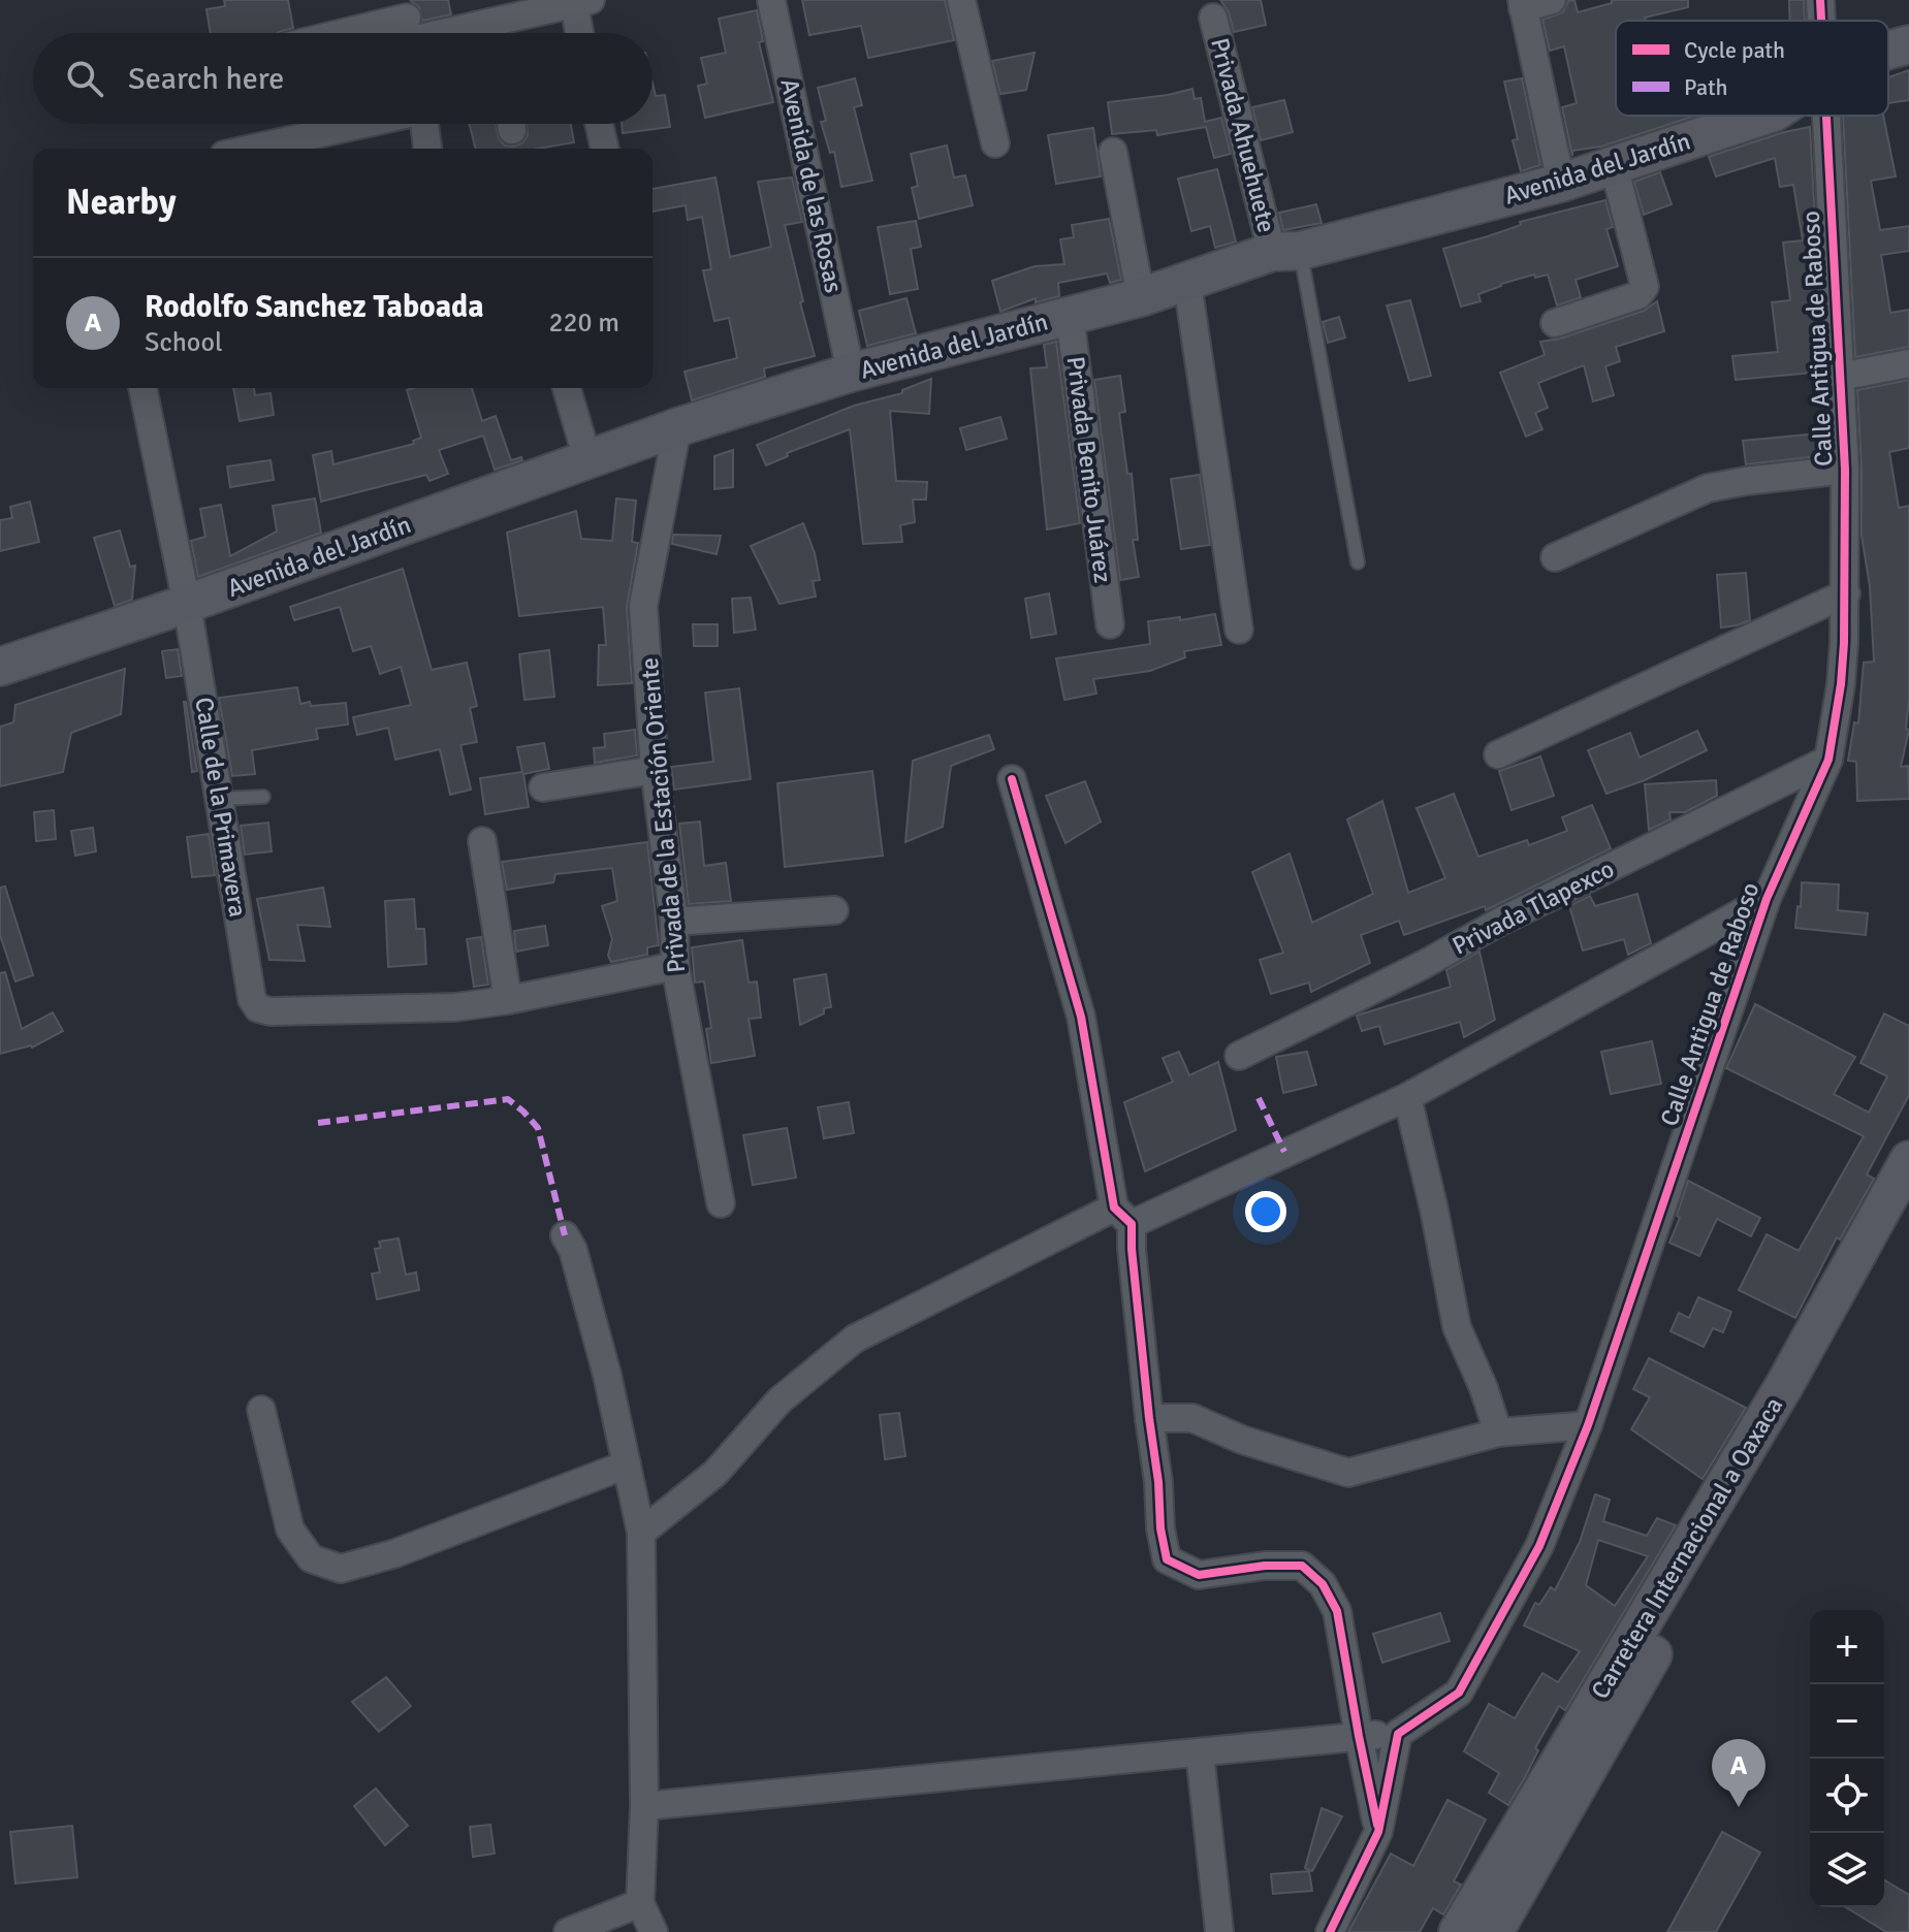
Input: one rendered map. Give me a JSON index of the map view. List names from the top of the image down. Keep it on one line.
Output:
{"streets":{"main road":["Avenida del Jardín","Carretera Internacional a Oaxaca"],"street":["Privada Ahuehuete","Avenida de las Rosas","Calle Antigua de Raboso","Privada Benito Juárez","Calle de la Primavera","Privada de la Estación Oriente","Privada Tlapexco"]},"crossings":[["Privada Ahuehuete","Avenida del Jardín"],["Avenida del Jardín","Avenida de las Rosas"],["Avenida del Jardín","Privada Benito Juárez"],["Avenida del Jardín","Calle de la Primavera"],["Avenida del Jardín","Privada de la Estación Oriente"],["Calle Antigua de Raboso","Privada Tlapexco"]],"legend":["Cycle path","Path"],"page":{"search":"Search here","heading":"Nearby","list":[{"mark":"A","name":"Rodolfo Sanchez Taboada","note":"School","value":"220 m"}],"map_buttons":["+","−"],"pins":"A"}}
